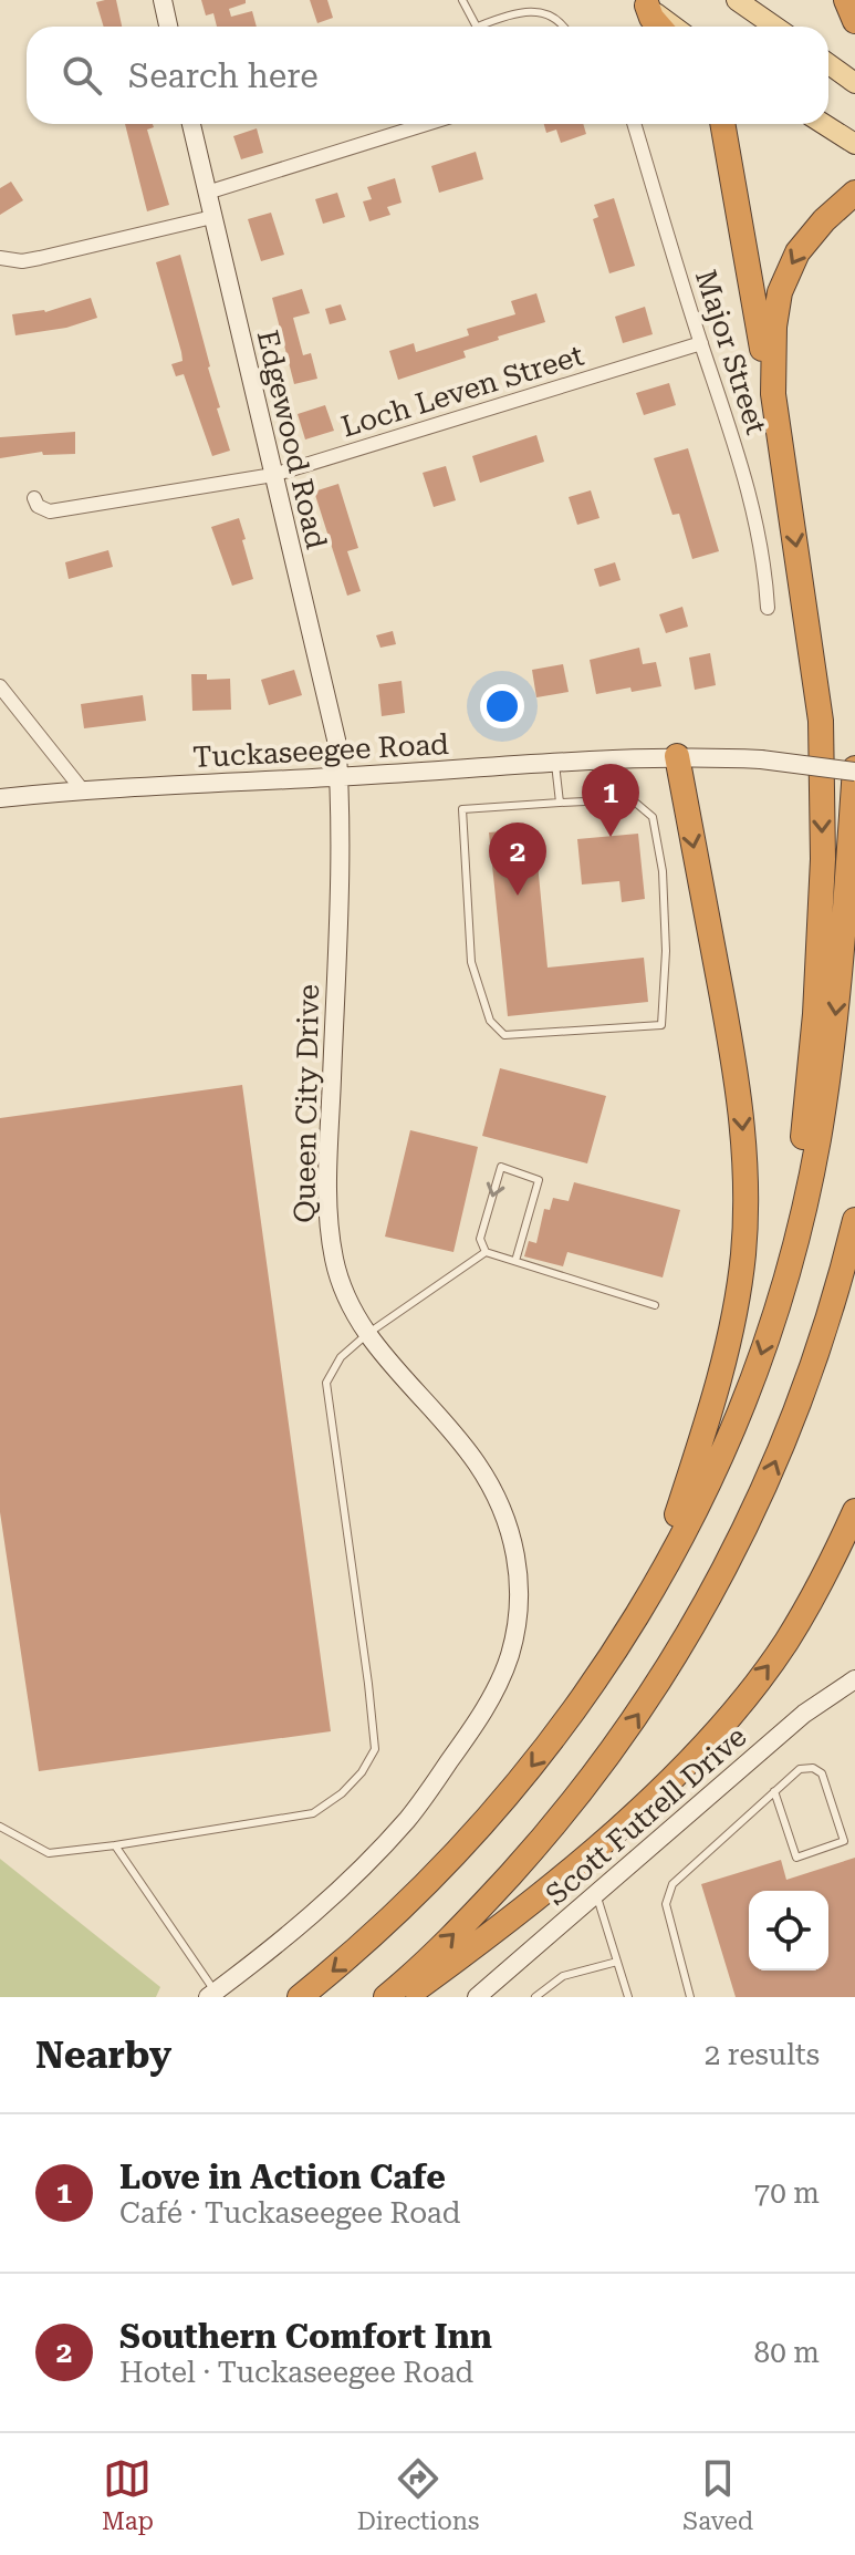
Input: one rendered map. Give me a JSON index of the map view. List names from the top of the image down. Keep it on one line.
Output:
{"streets":{"street":["Major Street","Loch Leven Street","Edgewood Road","Tuckaseegee Road","Queen City Drive","Scott Futrell Drive"]},"crossings":[["Major Street","Loch Leven Street"],["Loch Leven Street","Edgewood Road"],["Edgewood Road","Tuckaseegee Road"],["Edgewood Road","Queen City Drive"],["Tuckaseegee Road","Queen City Drive"]],"page":{"search":"Search here","pins":["1","2"],"heading":["Nearby","2 results"],"list":[{"mark":"1","name":"Love in Action Cafe","note":"Café · Tuckaseegee Road","value":"70 m"},{"mark":"2","name":"Southern Comfort Inn","note":"Hotel · Tuckaseegee Road","value":"80 m"}],"nav":["Map","Directions","Saved"]}}
